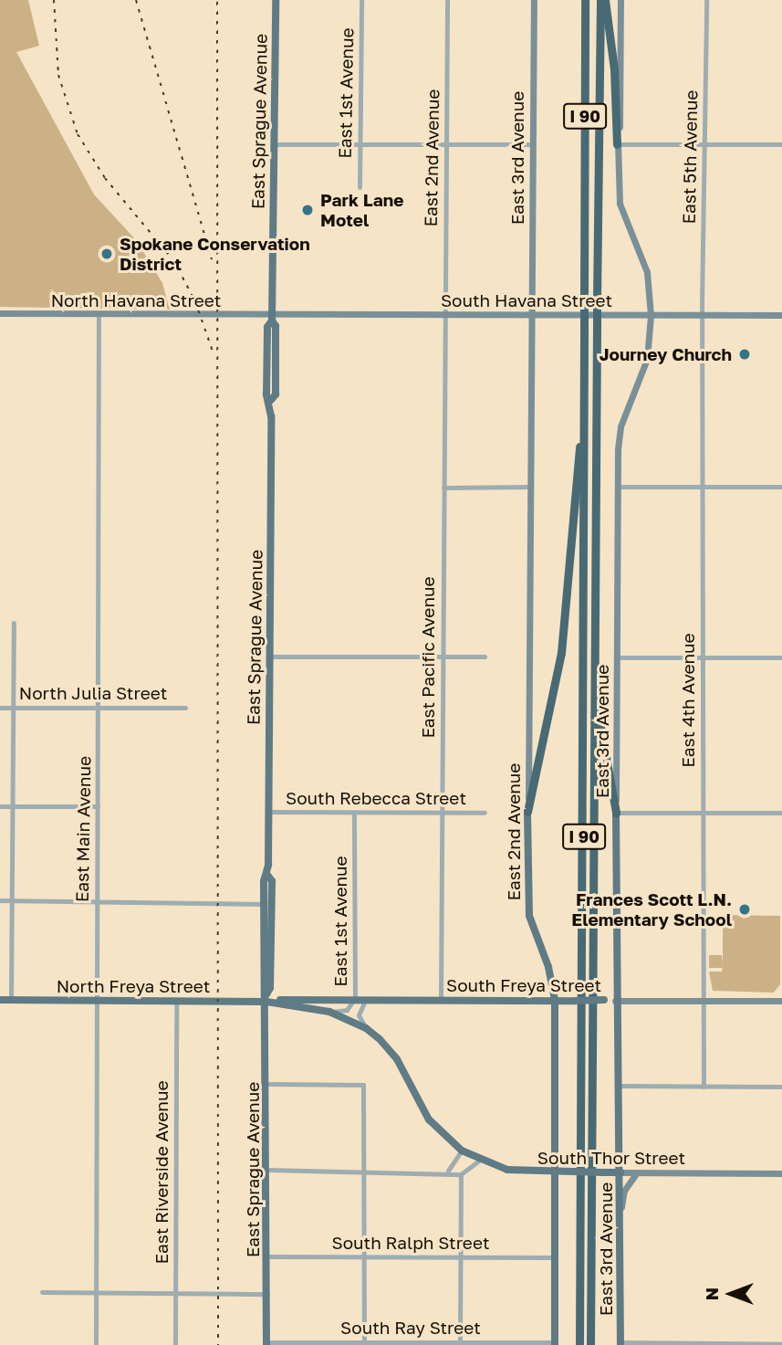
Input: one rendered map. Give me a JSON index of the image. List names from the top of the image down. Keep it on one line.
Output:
{"streets":{"highway":["I 90"],"main road":["East Sprague Avenue","East 2nd Avenue","East 3rd Avenue","South Freya Street","North Freya Street","South Thor Street"],"street":["East 1st Avenue","East 5th Avenue","North Havana Street","South Havana Street","East Pacific Avenue","North Julia Street","East 4th Avenue","South Rebecca Street","East Main Avenue","East Riverside Avenue","South Ralph Street","South Ray Street"]},"crossings":[["East 1st Avenue","South Rebecca Street"],["East 1st Avenue","South Freya Street"],["East 1st Avenue","South Thor Street"],["East Sprague Avenue","North Havana Street"],["East Sprague Avenue","South Havana Street"],["East Sprague Avenue","South Rebecca Street"],["East Sprague Avenue","South Freya Street"],["East Sprague Avenue","North Freya Street"],["East Sprague Avenue","South Ralph Street"],["East Sprague Avenue","South Ray Street"],["East 5th Avenue","South Havana Street"],["East 5th Avenue","East 4th Avenue"],["East 2nd Avenue","East 3rd Avenue"],["East 2nd Avenue","South Havana Street"],["East 2nd Avenue","East Pacific Avenue"],["East 2nd Avenue","South Freya Street"],["East 2nd Avenue","South Thor Street"],["East 2nd Avenue","South Ralph Street"],["East 2nd Avenue","South Ray Street"],["East 3rd Avenue","South Havana Street"],["East 3rd Avenue","South Freya Street"],["East 3rd Avenue","South Thor Street"],["North Havana Street","South Havana Street"],["North Havana Street","East Main Avenue"],["South Havana Street","East Pacific Avenue"],["South Havana Street","East 4th Avenue"],["East Pacific Avenue","South Rebecca Street"],["East Pacific Avenue","South Freya Street"],["North Julia Street","East Main Avenue"],["East 4th Avenue","South Freya Street"],["East Main Avenue","North Freya Street"],["South Freya Street","North Freya Street"],["North Freya Street","East Riverside Avenue"]],"places":["Park Lane Motel","Spokane Conservation District","Journey Church","Frances Scott L.N. Elementary School"],"north":"left"}
